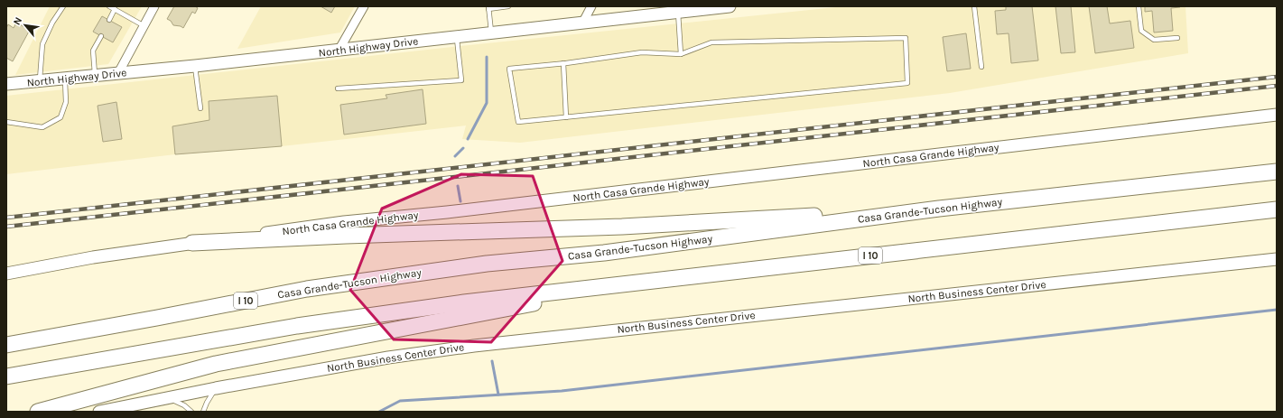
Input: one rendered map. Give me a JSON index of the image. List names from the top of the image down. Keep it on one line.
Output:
{"streets":{"highway":["Casa Grande-Tucson Highway","I 10"],"main road":["North Highway Drive","North Casa Grande Highway","North Business Center Drive"]},"north":"top left"}
